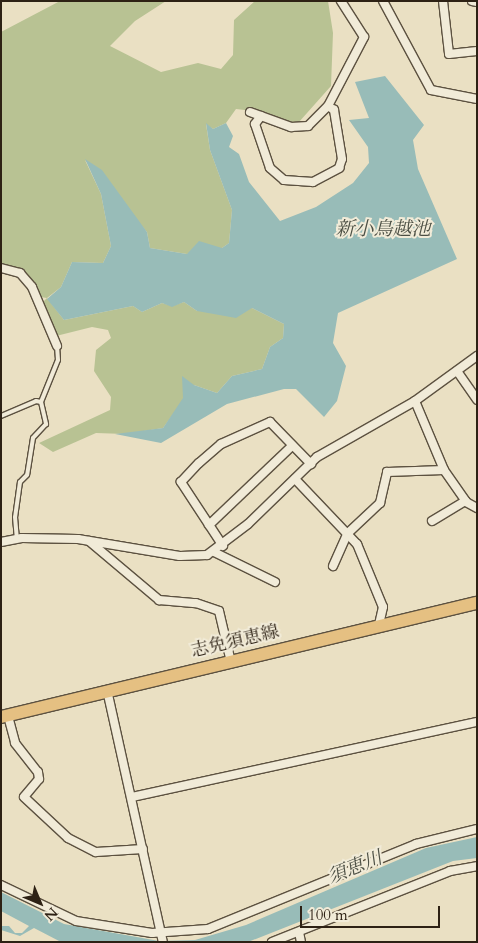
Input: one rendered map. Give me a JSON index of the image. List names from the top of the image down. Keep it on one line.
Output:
{"streets":{"main road":["志免須恵線"]},"water":["新小鳥越池","須恵川"],"scale_bar":"100 m","north":"bottom right"}
